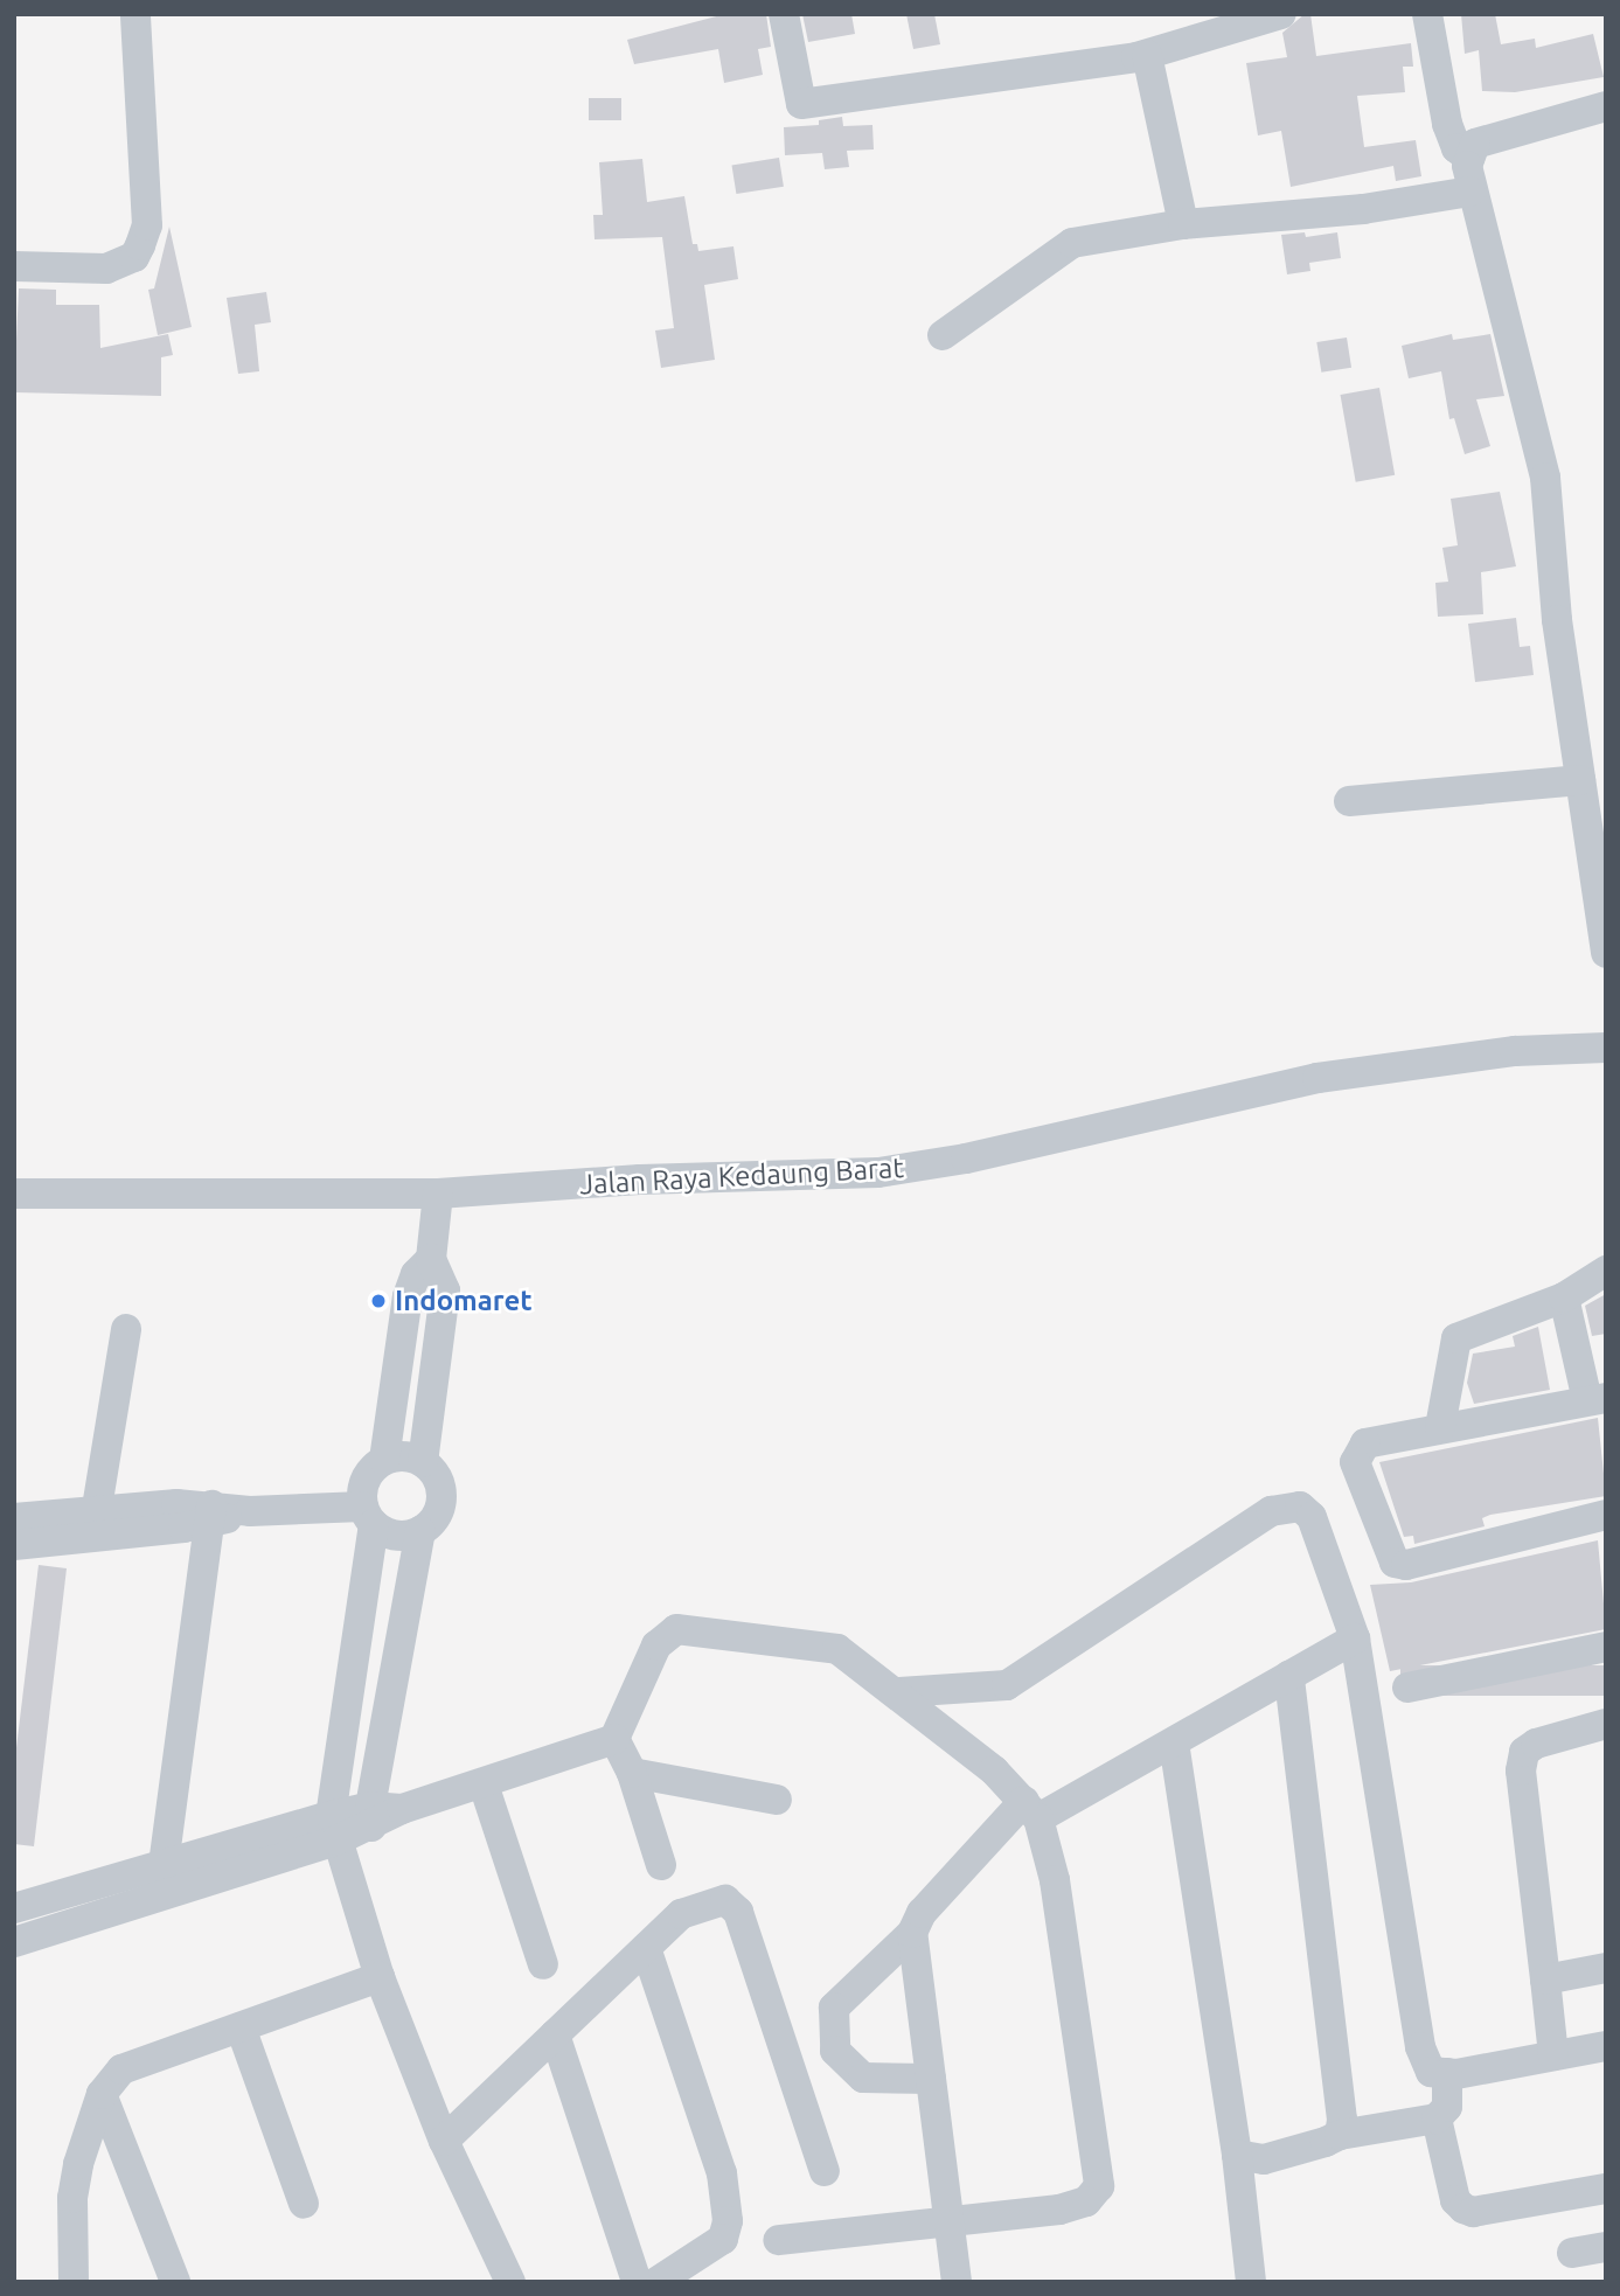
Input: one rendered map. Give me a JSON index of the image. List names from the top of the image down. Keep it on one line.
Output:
{"streets":{"street":["Jalan Raya Kedaung Barat"]},"places":["Indomaret"]}
